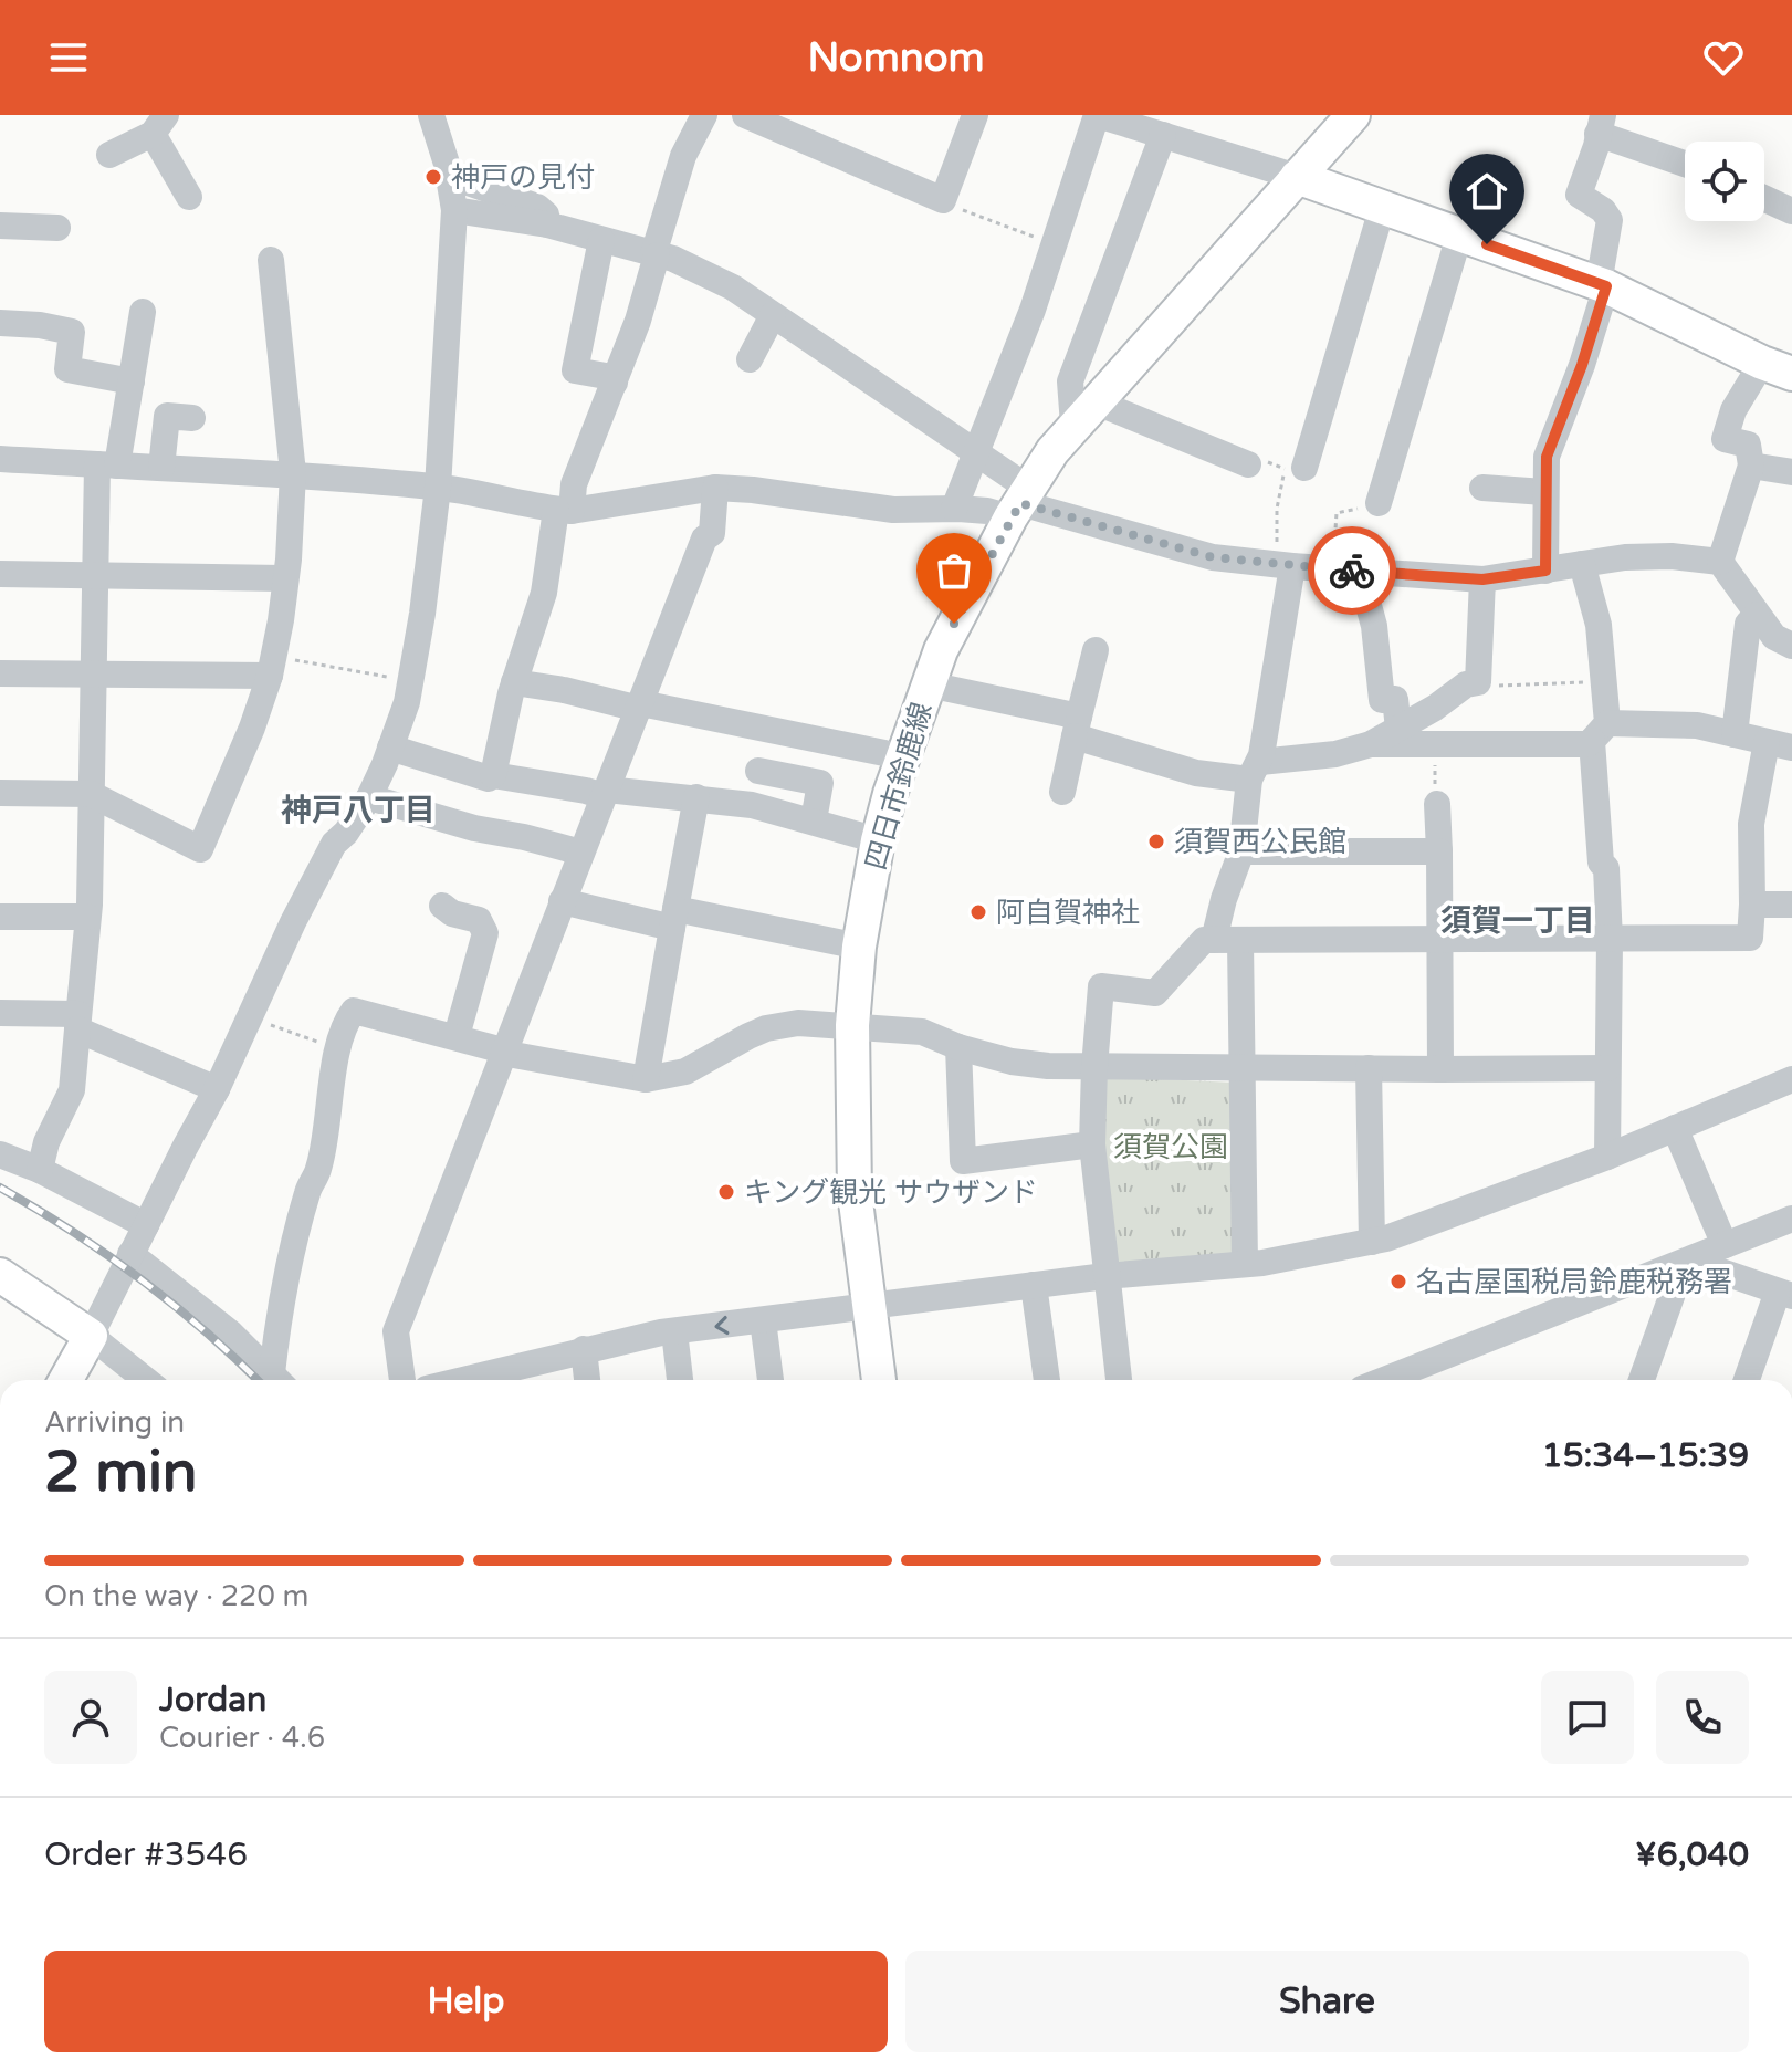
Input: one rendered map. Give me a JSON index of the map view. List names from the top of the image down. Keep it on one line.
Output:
{"streets":{"main road":["四日市鈴鹿線"]},"districts":["神戸八丁目","須賀一丁目"],"parks":["須賀公園"],"places":["神戸の見付","須賀西公民館","阿自賀神社","キング観光 サウザンド","名古屋国税局鈴鹿税務署"],"page":{"header":"Nomnom","heading":["2 min","Arriving in","15:34–15:39"],"panel":["Jordan","Courier · 4.6","Order #3546","¥6,040"],"bar":"On the way · 220 m","buttons":["Help","Share"]}}
